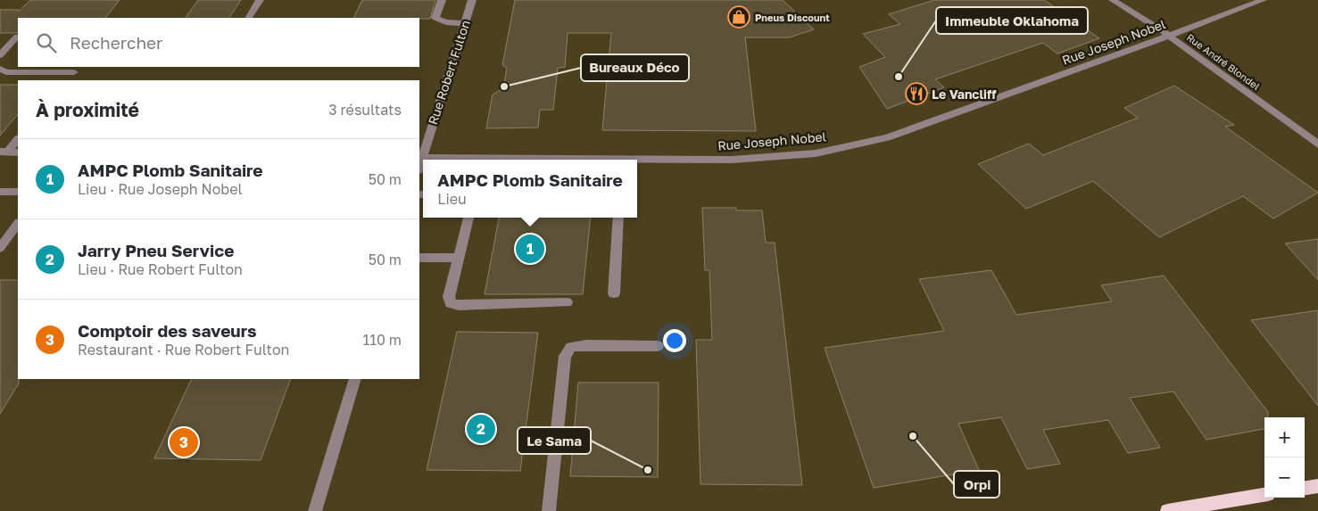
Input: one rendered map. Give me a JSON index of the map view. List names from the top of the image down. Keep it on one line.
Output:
{"streets":{"street":["Rue Joseph Nobel","Rue André Blondel","Rue Robert Fulton"]},"crossings":[["Rue Joseph Nobel","Rue André Blondel"],["Rue Joseph Nobel","Rue Robert Fulton"]],"places":{"shop":["Pneus Discount"],"other":["Immeuble Oklahoma","Bureaux Déco","Orpi","Le Sama"],"restaurant":["Le Vancliff"]},"page":{"search":"Rechercher","heading":["À proximité","3 résultats"],"list":[{"mark":"1","name":"AMPC Plomb Sanitaire","note":"Lieu · Rue Joseph Nobel","value":"50 m"},{"mark":"2","name":"Jarry Pneu Service","note":"Lieu · Rue Robert Fulton","value":"50 m"},{"mark":"3","name":"Comptoir des saveurs","note":"Restaurant · Rue Robert Fulton","value":"110 m"}],"popup":["AMPC Plomb Sanitaire","Lieu"],"pins":["1","2","3"],"map_buttons":["+","−"]}}
